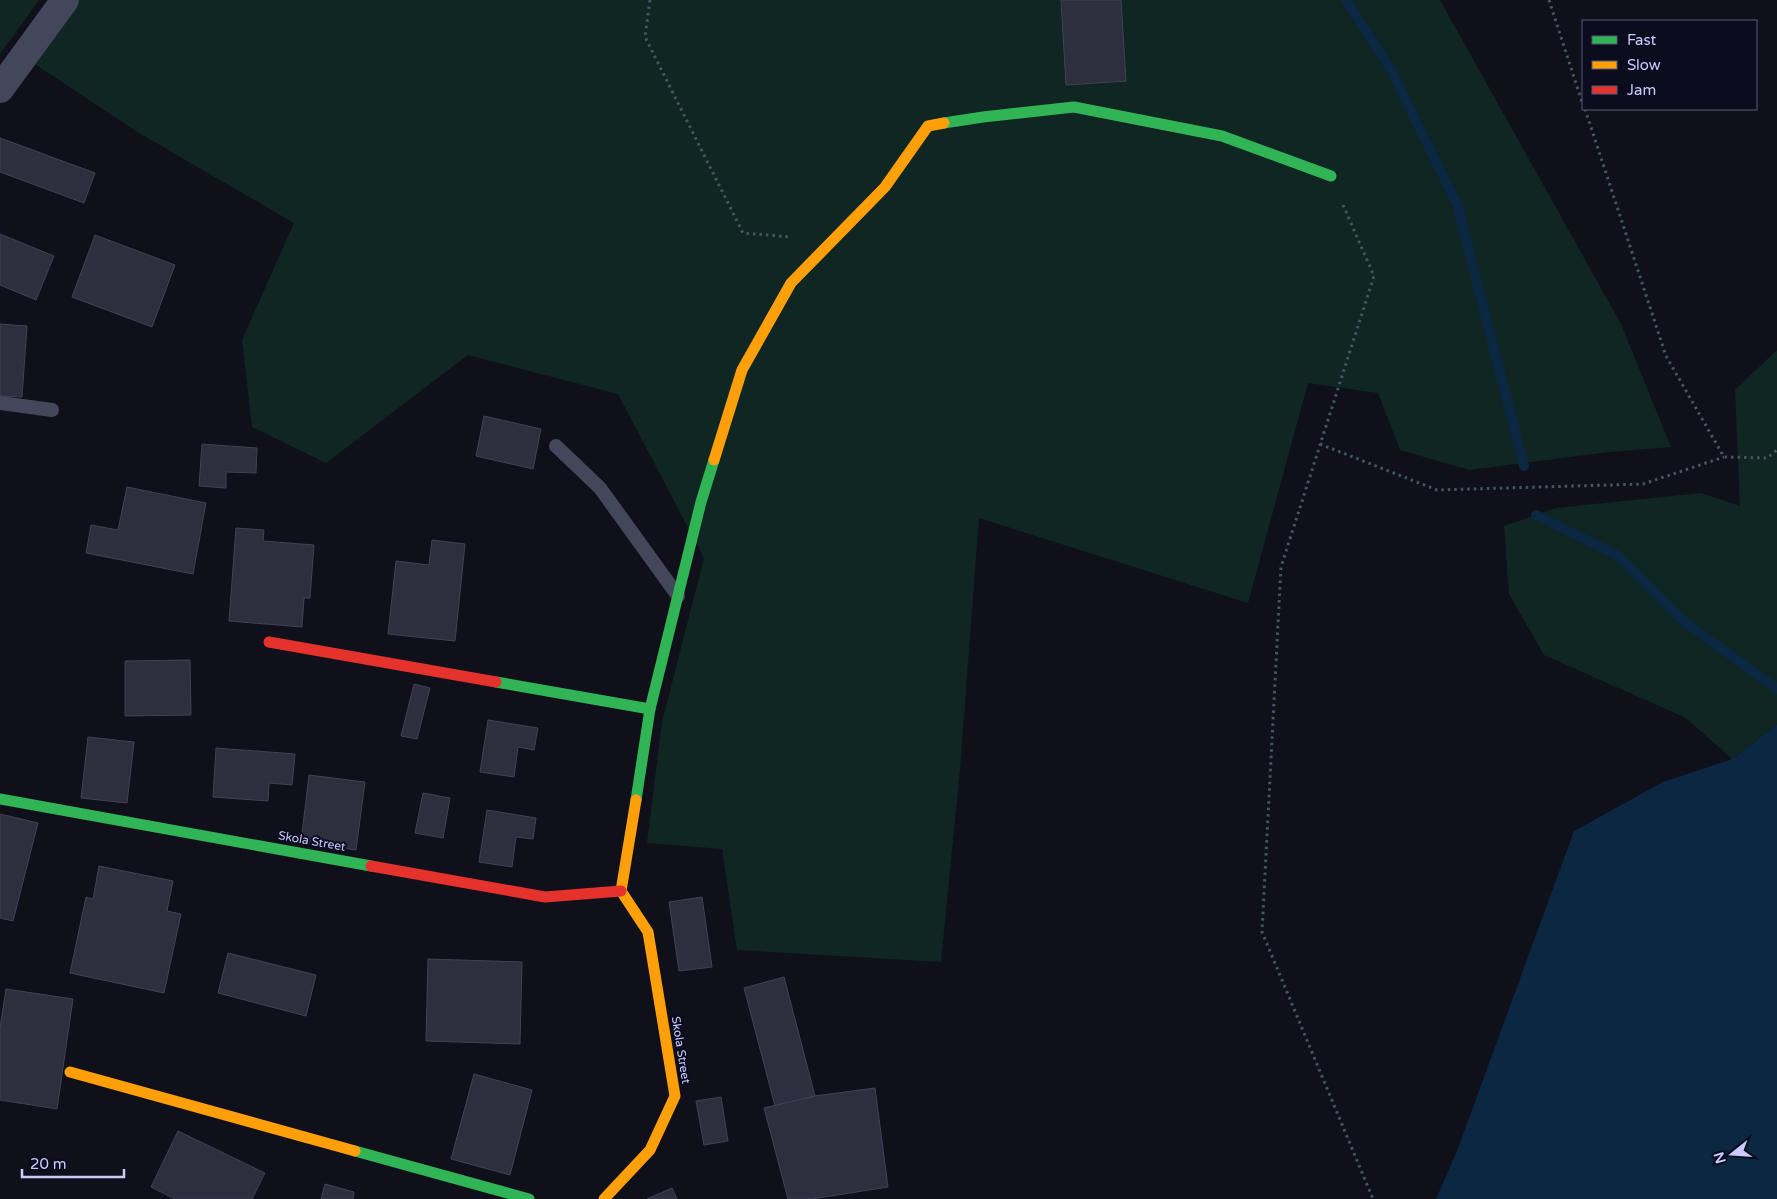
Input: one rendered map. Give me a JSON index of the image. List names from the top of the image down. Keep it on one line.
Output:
{"streets":{"street":["Skola Street"]},"legend":["Fast","Slow","Jam"],"scale_bar":"20 m","north":"left"}
